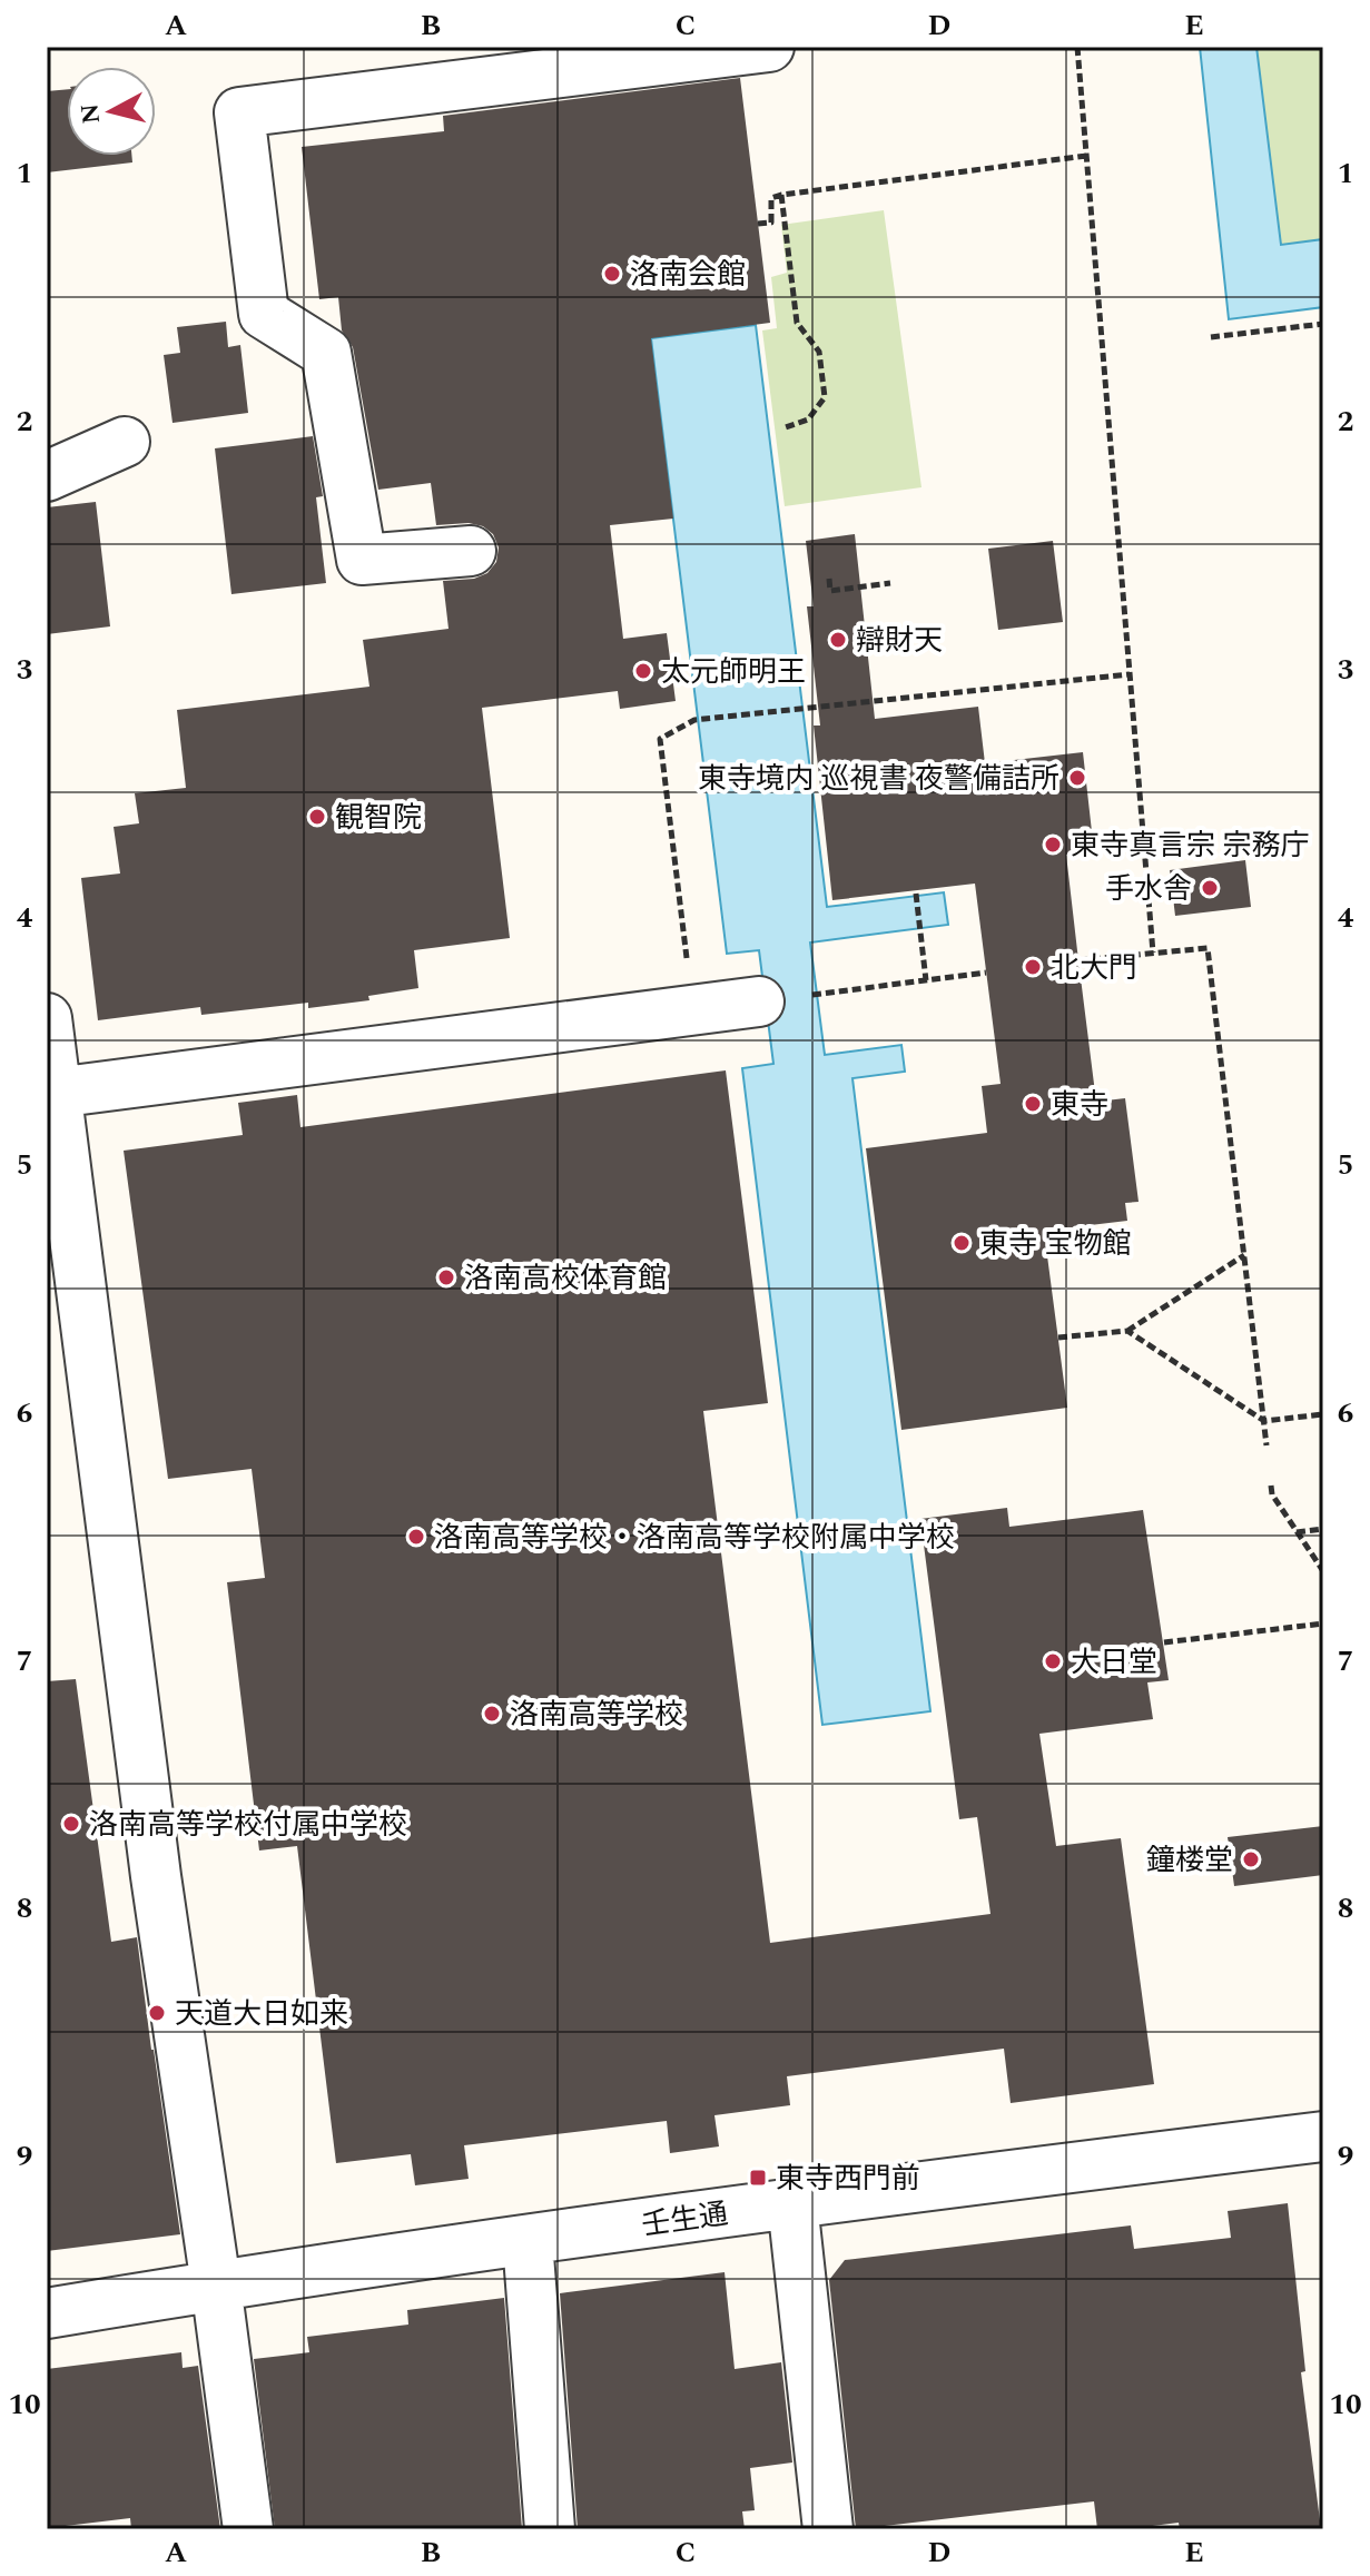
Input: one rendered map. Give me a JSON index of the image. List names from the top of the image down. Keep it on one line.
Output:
{"streets":{"street":["壬生通"]},"places":{"other":["洛南会館","辯財天","太元師明王","東寺境内 巡視書 夜警備詰所","観智院","東寺真言宗 宗務庁","手水舎","北大門","東寺","東寺 宝物館","洛南高校体育館","洛南高等学校・洛南高等学校附属中学校","大日堂","洛南高等学校","洛南高等学校付属中学校","鐘楼堂","天道大日如来"],"transit":["東寺西門前"]},"north":"left","grid":{"columns":["A","B","C","D","E"],"rows":["1","2","3","4","5","6","7","8","9","10"]}}
